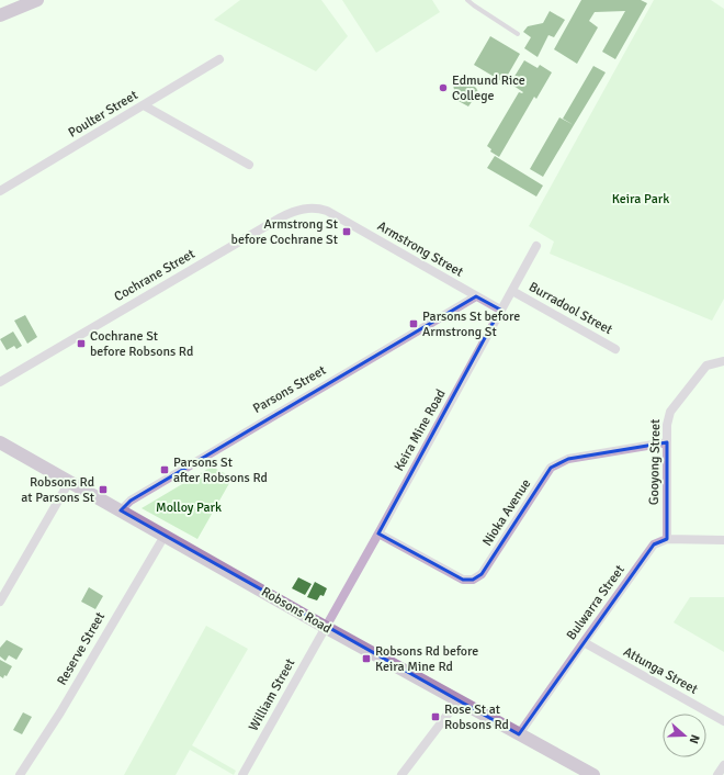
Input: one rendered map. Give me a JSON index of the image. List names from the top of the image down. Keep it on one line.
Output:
{"streets":{"main road":["Robsons Road"],"street":["Poulter Street","Armstrong Street","Cochrane Street","Burradool Street","Parsons Street","Keira Mine Road","Gooyong Street","Nioka Avenue","Bulwarra Street","Reserve Street","Attunga Street","William Street"]},"crossings":[["Armstrong Street","Cochrane Street"],["Armstrong Street","Parsons Street"],["Armstrong Street","Keira Mine Road"],["Burradool Street","Keira Mine Road"],["Parsons Street","Robsons Road"],["Keira Mine Road","Nioka Avenue"],["Keira Mine Road","Robsons Road"],["Keira Mine Road","William Street"],["Gooyong Street","Nioka Avenue"],["Gooyong Street","Bulwarra Street"],["Bulwarra Street","Robsons Road"],["Bulwarra Street","Attunga Street"],["Robsons Road","Reserve Street"],["Robsons Road","William Street"]],"parks":["Keira Park","Molloy Park"],"places":{"other":["Edmund Rice College"],"transit":["Armstrong St before Cochrane St","Parsons St before Armstrong St","Cochrane St before Robsons Rd","Parsons St after Robsons Rd","Robsons Rd at Parsons St","Robsons Rd before Keira Mine Rd","Rose St at Robsons Rd"]},"north":"right"}
